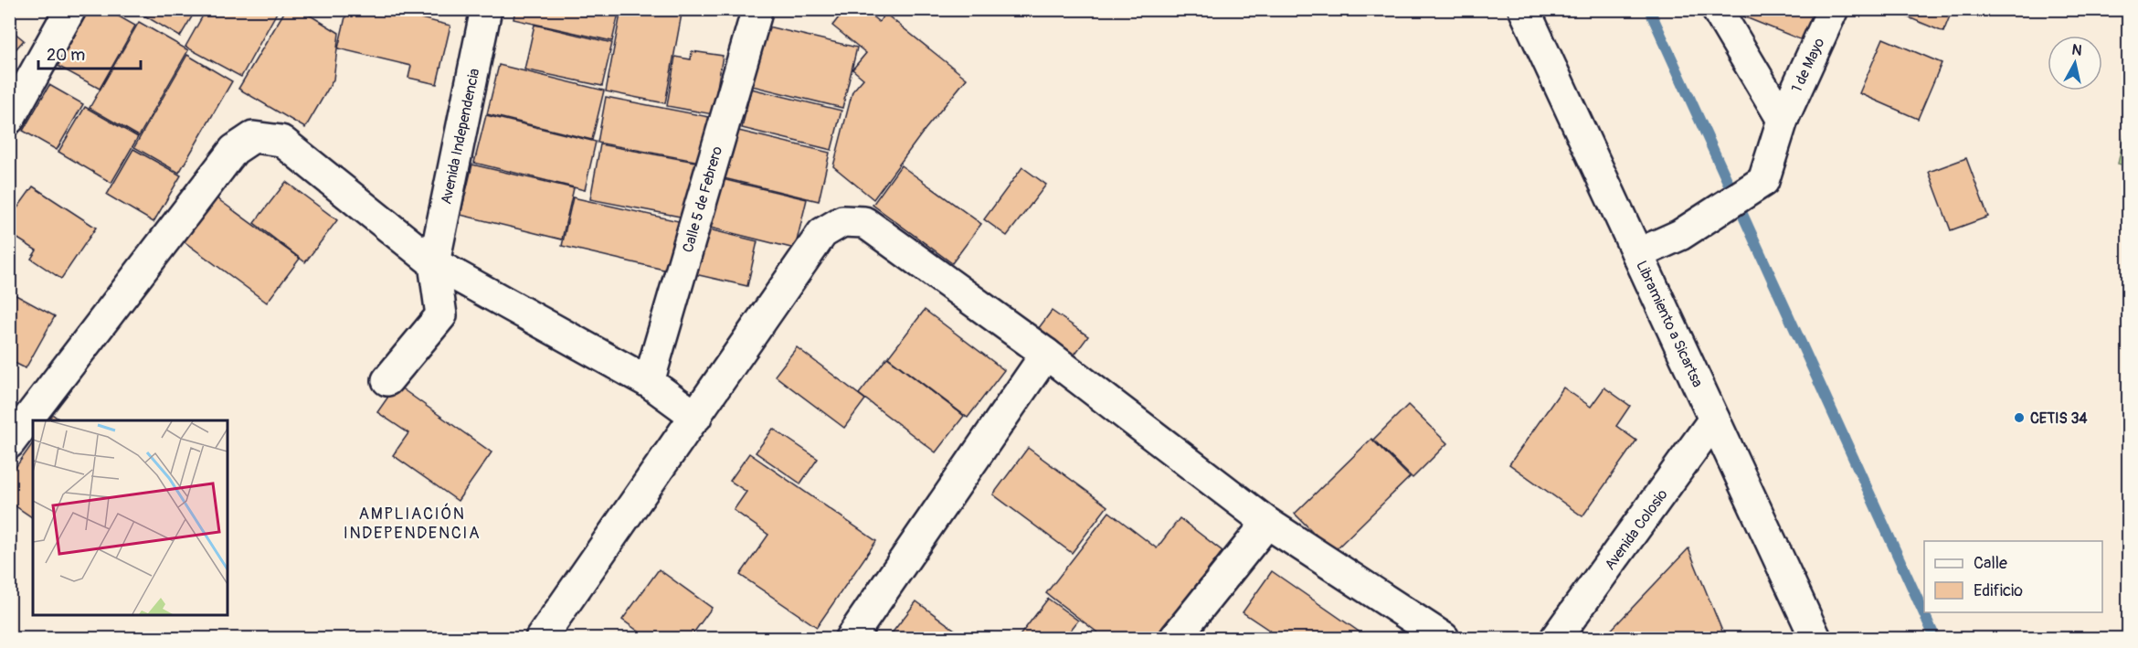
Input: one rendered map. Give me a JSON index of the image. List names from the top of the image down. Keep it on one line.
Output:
{"streets":{"street":["1 de Mayo","Avenida Independencia","Calle 5 de Febrero","Libramiento a Sicartsa","Avenida Colosio"]},"crossings":[["1 de Mayo","Libramiento a Sicartsa"],["Libramiento a Sicartsa","Avenida Colosio"]],"districts":["AMPLIACIÓN INDEPENDENCIA"],"places":["CETIS 34"],"legend":["Calle","Edificio"],"scale_bar":"20 m","north":"top"}
